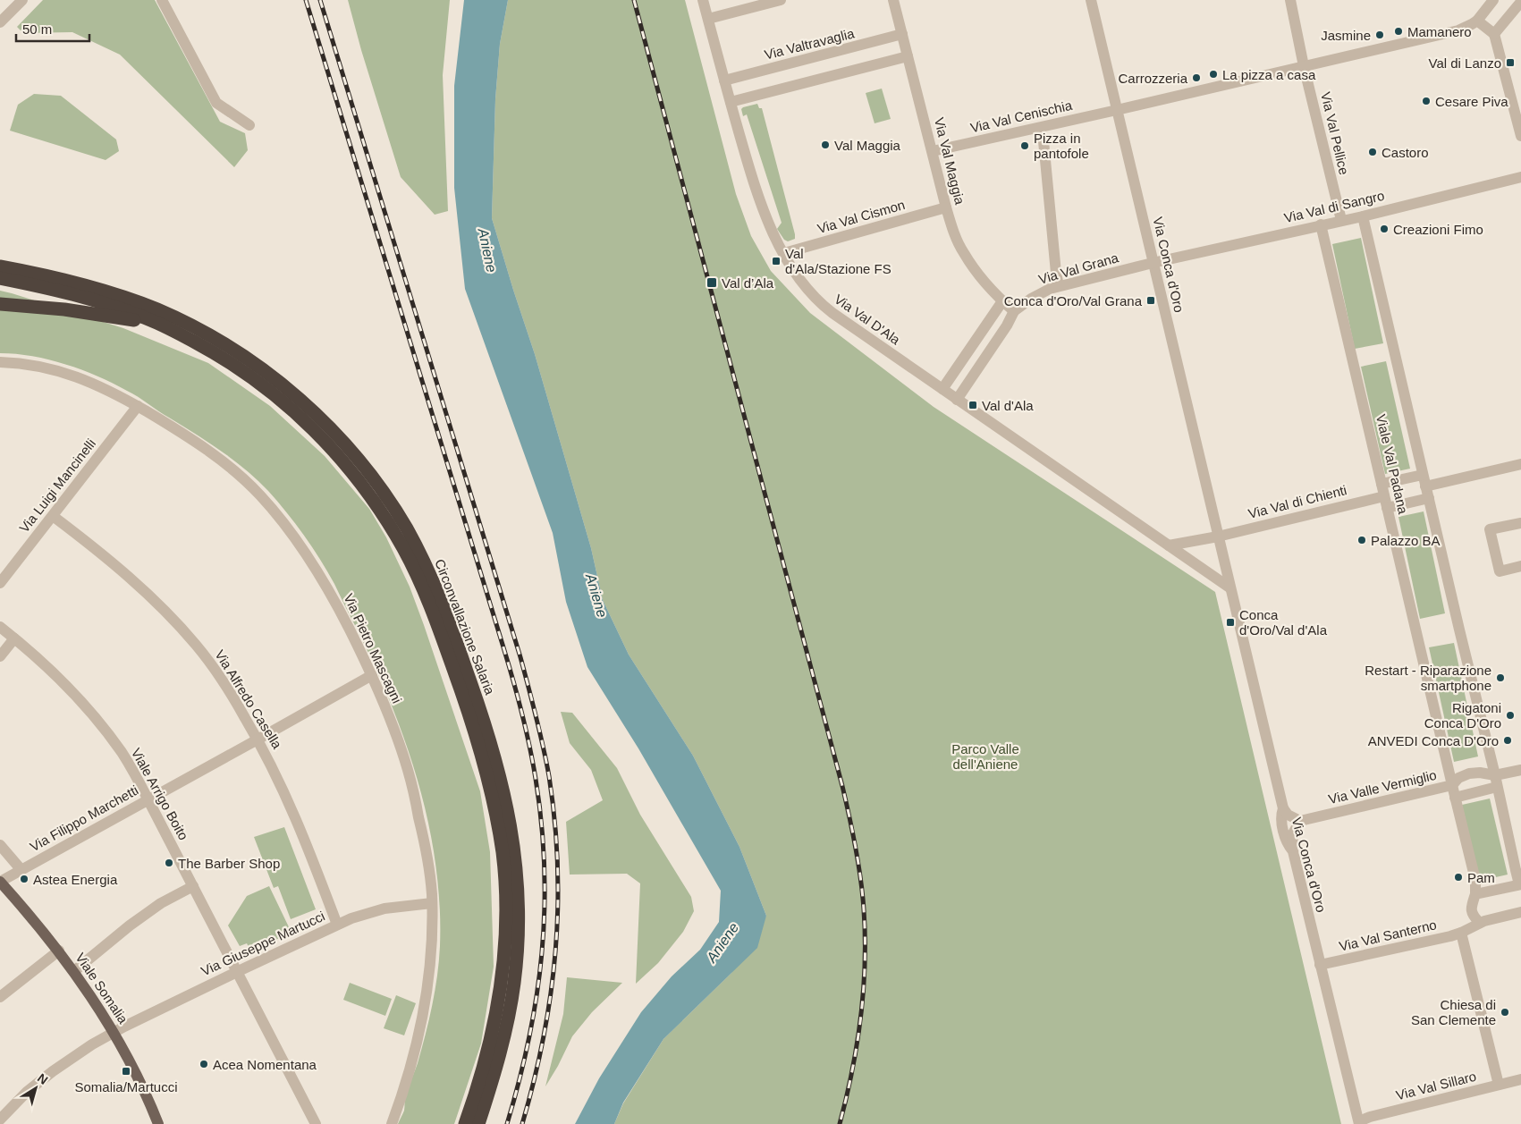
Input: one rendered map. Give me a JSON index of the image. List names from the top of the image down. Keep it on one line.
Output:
{"streets":{"highway":["Circonvallazione Salaria"],"main road":["Viale Somalia"],"street":["Via Valtravaglia","Via Val Cenischia","Via Val Pellice","Via Val Maggia","Via Val di Sangro","Via Val Cismon","Via Conca d'Oro","Via Val Grana","Via Val D'Ala","Viale Val Padana","Via Luigi Mancinelli","Via Val di Chienti","Via Pietro Mascagni","Via Alfredo Casella","Via Valle Vermiglio","Viale Arrigo Boito","Via Filippo Marchetti","Via Val Santerno","Via Giuseppe Martucci","Via Val Sillaro"]},"crossings":[["Via Valtravaglia","Via Val Maggia"],["Via Valtravaglia","Via Val D'Ala"],["Via Val Cenischia","Via Val Pellice"],["Via Val Cenischia","Via Val Maggia"],["Via Val Cenischia","Via Conca d'Oro"],["Via Val Pellice","Via Val di Sangro"],["Via Val Maggia","Via Val Cismon"],["Via Val Maggia","Via Val Grana"],["Via Val di Sangro","Via Conca d'Oro"],["Via Val di Sangro","Via Val Grana"],["Via Val di Sangro","Viale Val Padana"],["Via Val Cismon","Via Val D'Ala"],["Via Conca d'Oro","Via Val Grana"],["Via Conca d'Oro","Via Val D'Ala"],["Via Conca d'Oro","Via Val di Chienti"],["Via Conca d'Oro","Via Val Santerno"],["Via Conca d'Oro","Via Val Sillaro"],["Via Val Grana","Via Val D'Ala"],["Via Val D'Ala","Via Val di Chienti"],["Viale Val Padana","Via Val di Chienti"],["Viale Val Padana","Via Valle Vermiglio"],["Viale Val Padana","Via Val Santerno"],["Via Luigi Mancinelli","Via Pietro Mascagni"],["Via Luigi Mancinelli","Via Alfredo Casella"],["Via Pietro Mascagni","Via Filippo Marchetti"],["Via Pietro Mascagni","Via Giuseppe Martucci"],["Via Alfredo Casella","Via Filippo Marchetti"],["Via Alfredo Casella","Via Giuseppe Martucci"],["Viale Arrigo Boito","Via Filippo Marchetti"],["Viale Arrigo Boito","Via Giuseppe Martucci"],["Via Filippo Marchetti","Viale Somalia"],["Via Giuseppe Martucci","Viale Somalia"]],"water":["Aniene"],"parks":["Parco Valle dell'Aniene"],"places":{"other":["Mamanero","Jasmine","La pizza a casa","Carrozzeria","Cesare Piva","Val Maggia","Pizza in pantofole","Castoro","Creazioni Fimo","Palazzo BA","Restart - Riparazione smartphone","Rigatoni Conca D'Oro","ANVEDI Conca D'Oro","The Barber Shop","Pam","Astea Energia","Chiesa di San Clemente","Acea Nomentana"],"transit":["Val di Lanzo","Val d'Ala/Stazione FS","Val d’Ala","Conca d'Oro/Val Grana","Val d'Ala","Conca d'Oro/Val d'Ala","Somalia/Martucci"]},"scale_bar":"50 m","north":"top right"}
